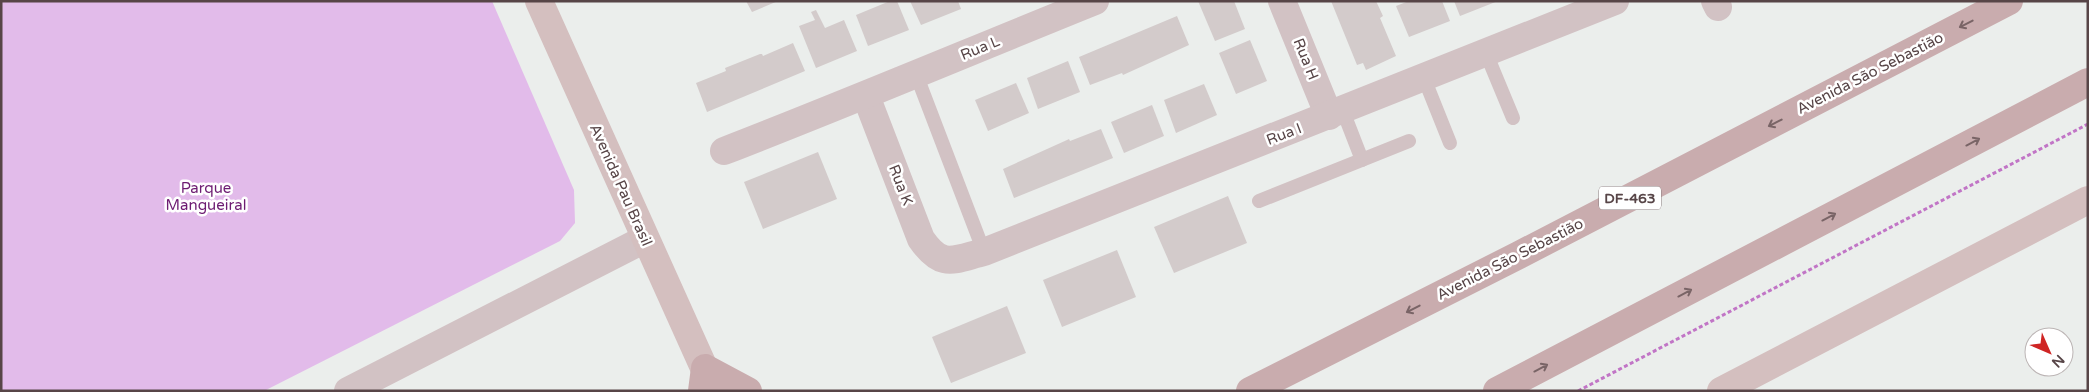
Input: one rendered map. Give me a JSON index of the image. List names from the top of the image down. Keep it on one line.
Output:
{"streets":{"main road":["Avenida São Sebastião","DF-463"],"street":["Rua L","Rua H","Rua I","Avenida Pau Brasil","Rua K"]},"crossings":[["Rua L","Rua K"],["Rua H","Rua I"],["Rua I","Rua K"]],"parks":["Parque Mangueiral"],"north":"bottom right"}
